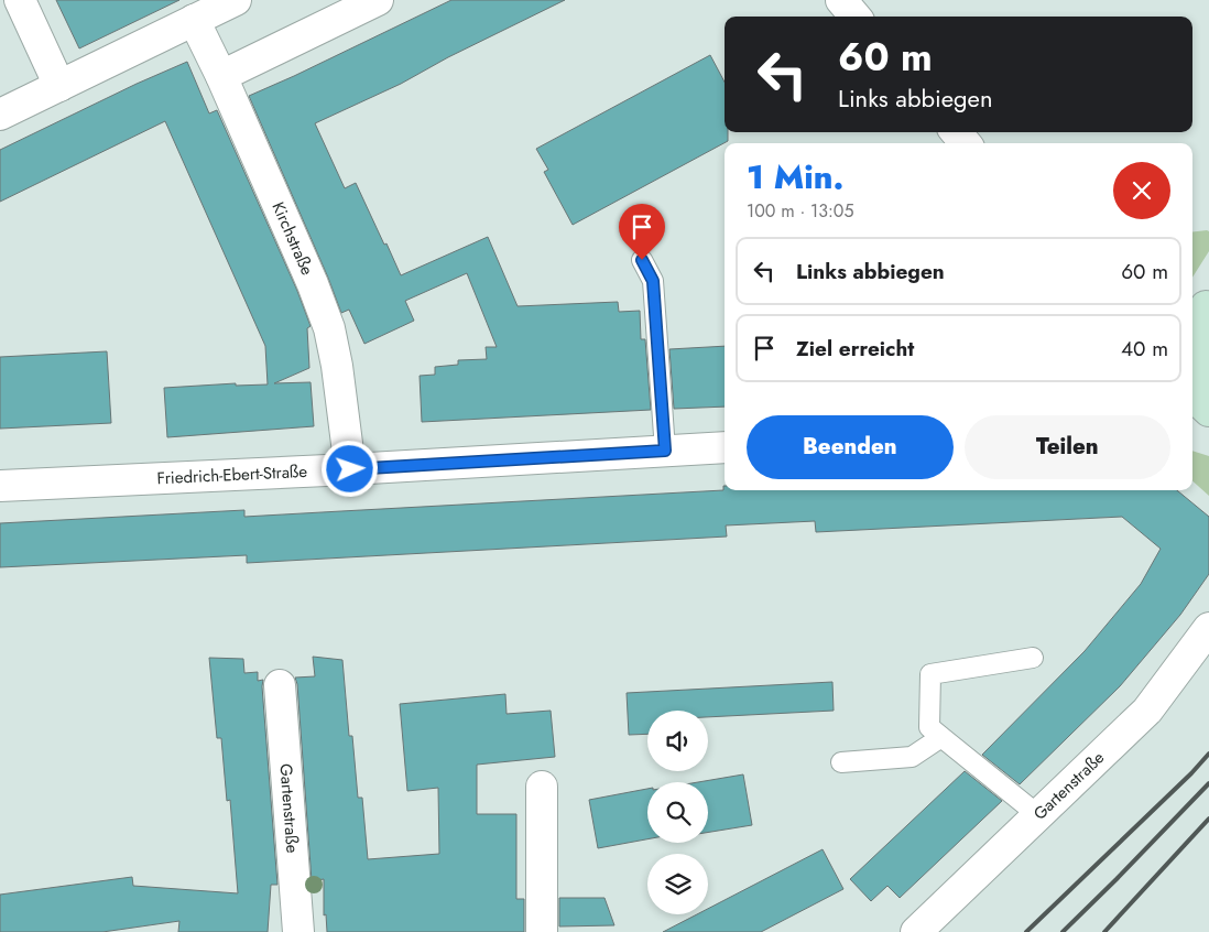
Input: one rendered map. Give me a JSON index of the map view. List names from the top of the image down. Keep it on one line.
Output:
{"streets":{"street":["Kirchstraße","Friedrich-Ebert-Straße","Gartenstraße"]},"crossings":[["Kirchstraße","Friedrich-Ebert-Straße"]],"page":{"turn":["60 m","Links abbiegen"],"heading":["1 Min.","100 m · 13:05"],"list":[{"name":"Links abbiegen","value":"60 m"},{"name":"Ziel erreicht","value":"40 m"}],"buttons":["Beenden","Teilen"]}}
